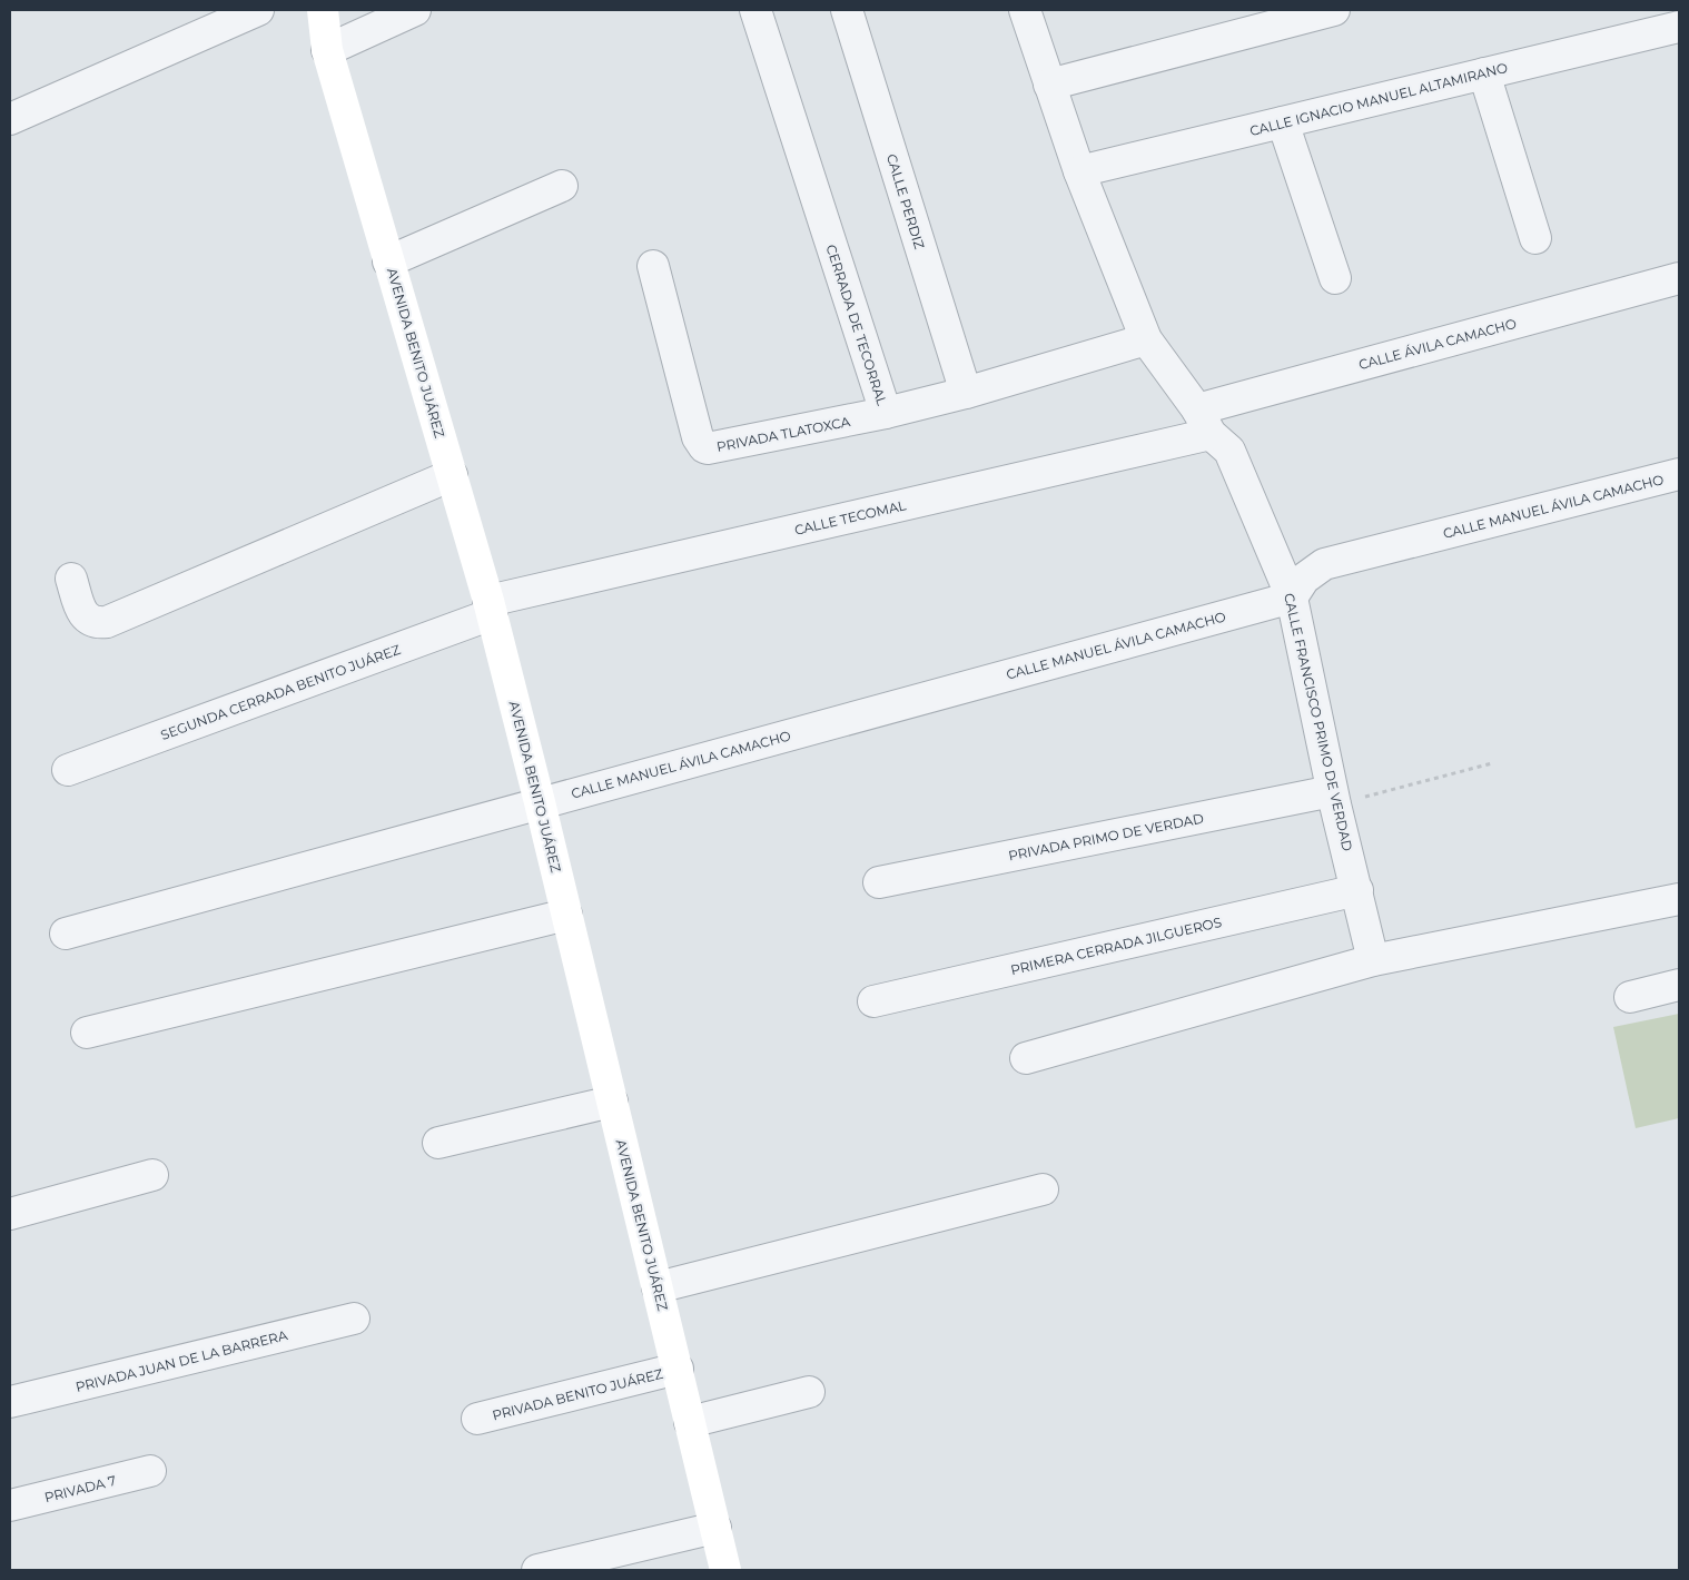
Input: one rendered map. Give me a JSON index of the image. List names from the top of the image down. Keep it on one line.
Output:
{"streets":{"main road":["AVENIDA BENITO JUÁREZ"],"street":["CALLE IGNACIO MANUEL ALTAMIRANO","CALLE PERDIZ","CERRADA DE TECORRAL","CALLE ÁVILA CAMACHO","PRIVADA TLATOXCA","CALLE MANUEL ÁVILA CAMACHO","CALLE TECOMAL","SEGUNDA CERRADA BENITO JUÁREZ","CALLE FRANCISCO PRIMO DE VERDAD","PRIVADA PRIMO DE VERDAD","PRIMERA CERRADA JILGUEROS","PRIVADA JUAN DE LA BARRERA","PRIVADA BENITO JUÁREZ","PRIVADA 7"]},"crossings":[["CALLE IGNACIO MANUEL ALTAMIRANO","CALLE FRANCISCO PRIMO DE VERDAD"],["CALLE PERDIZ","CERRADA DE TECORRAL"],["CERRADA DE TECORRAL","PRIVADA TLATOXCA"],["CERRADA DE TECORRAL","CALLE FRANCISCO PRIMO DE VERDAD"],["CALLE ÁVILA CAMACHO","CALLE TECOMAL"],["CALLE ÁVILA CAMACHO","CALLE FRANCISCO PRIMO DE VERDAD"],["AVENIDA BENITO JUÁREZ","CALLE MANUEL ÁVILA CAMACHO"],["AVENIDA BENITO JUÁREZ","CALLE TECOMAL"],["AVENIDA BENITO JUÁREZ","SEGUNDA CERRADA BENITO JUÁREZ"],["AVENIDA BENITO JUÁREZ","PRIVADA BENITO JUÁREZ"],["CALLE MANUEL ÁVILA CAMACHO","CALLE FRANCISCO PRIMO DE VERDAD"],["CALLE TECOMAL","SEGUNDA CERRADA BENITO JUÁREZ"],["CALLE TECOMAL","CALLE FRANCISCO PRIMO DE VERDAD"],["CALLE FRANCISCO PRIMO DE VERDAD","PRIVADA PRIMO DE VERDAD"],["CALLE FRANCISCO PRIMO DE VERDAD","PRIMERA CERRADA JILGUEROS"]]}
